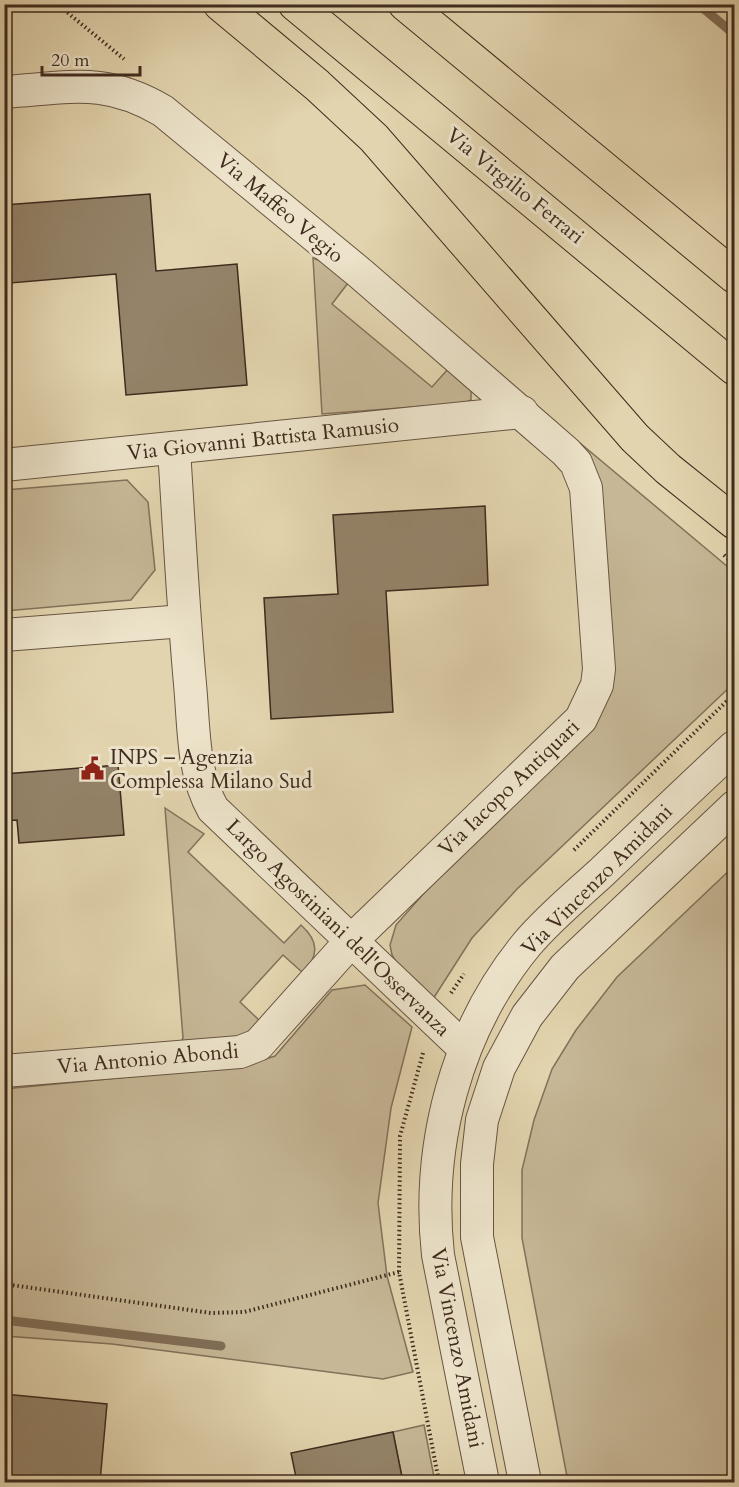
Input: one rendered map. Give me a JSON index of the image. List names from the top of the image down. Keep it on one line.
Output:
{"streets":{"main road":["Via Virgilio Ferrari"],"street":["Via Maffeo Vegio","Via Giovanni Battista Ramusio","Via Iacopo Antiquari","Via Vincenzo Amidani","Largo Agostiniani dell'Osservanza","Via Antonio Abondi"]},"crossings":[["Via Maffeo Vegio","Via Giovanni Battista Ramusio"],["Via Maffeo Vegio","Via Iacopo Antiquari"],["Via Giovanni Battista Ramusio","Via Iacopo Antiquari"],["Via Giovanni Battista Ramusio","Largo Agostiniani dell'Osservanza"],["Via Iacopo Antiquari","Largo Agostiniani dell'Osservanza"],["Via Iacopo Antiquari","Via Antonio Abondi"],["Via Vincenzo Amidani","Largo Agostiniani dell'Osservanza"],["Largo Agostiniani dell'Osservanza","Via Antonio Abondi"]],"places":{"public building":["INPS – Agenzia Complessa Milano Sud"]},"scale_bar":"20 m"}
